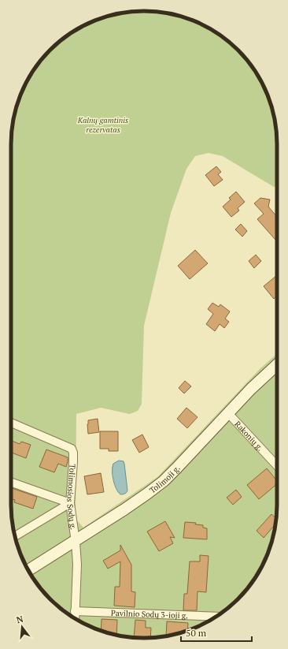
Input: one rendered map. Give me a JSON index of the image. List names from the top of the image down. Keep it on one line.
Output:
{"streets":{"street":["Rakonių g.","Tolimoji g.","Tolimosios Sodų g.","Pavilnio Sodų 3-ioji g."]},"crossings":[["Rakonių g.","Tolimoji g."],["Tolimoji g.","Tolimosios Sodų g."],["Tolimosios Sodų g.","Pavilnio Sodų 3-ioji g."]],"parks":["Kalnų gamtinis rezervatas"],"scale_bar":"50 m","north":"top"}
